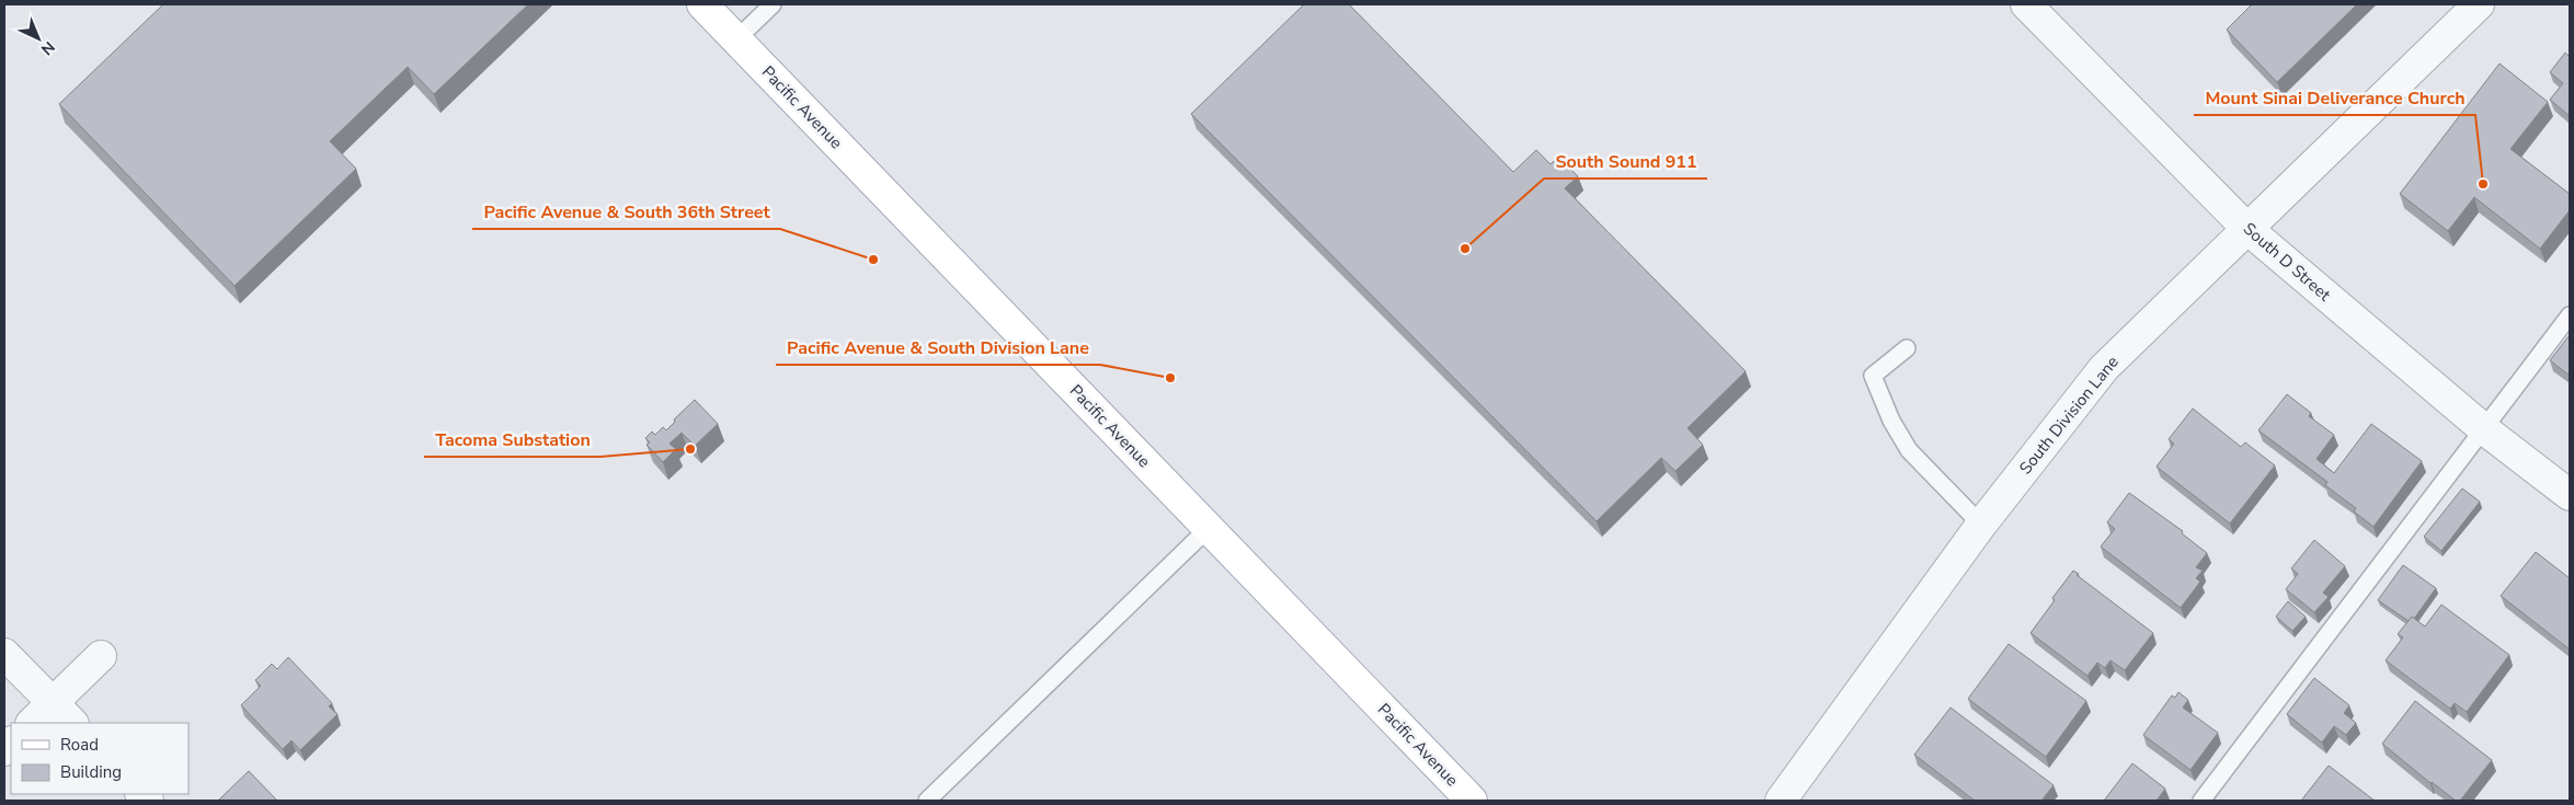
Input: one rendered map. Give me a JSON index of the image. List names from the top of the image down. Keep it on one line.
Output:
{"streets":{"main road":["Pacific Avenue"],"street":["South D Street","South Division Lane"]},"crossings":[["South D Street","South Division Lane"]],"places":["Mount Sinai Deliverance Church","South Sound 911","Pacific Avenue & South 36th Street","Pacific Avenue & South Division Lane","Tacoma Substation"],"legend":["Road","Building"],"north":"bottom right"}
